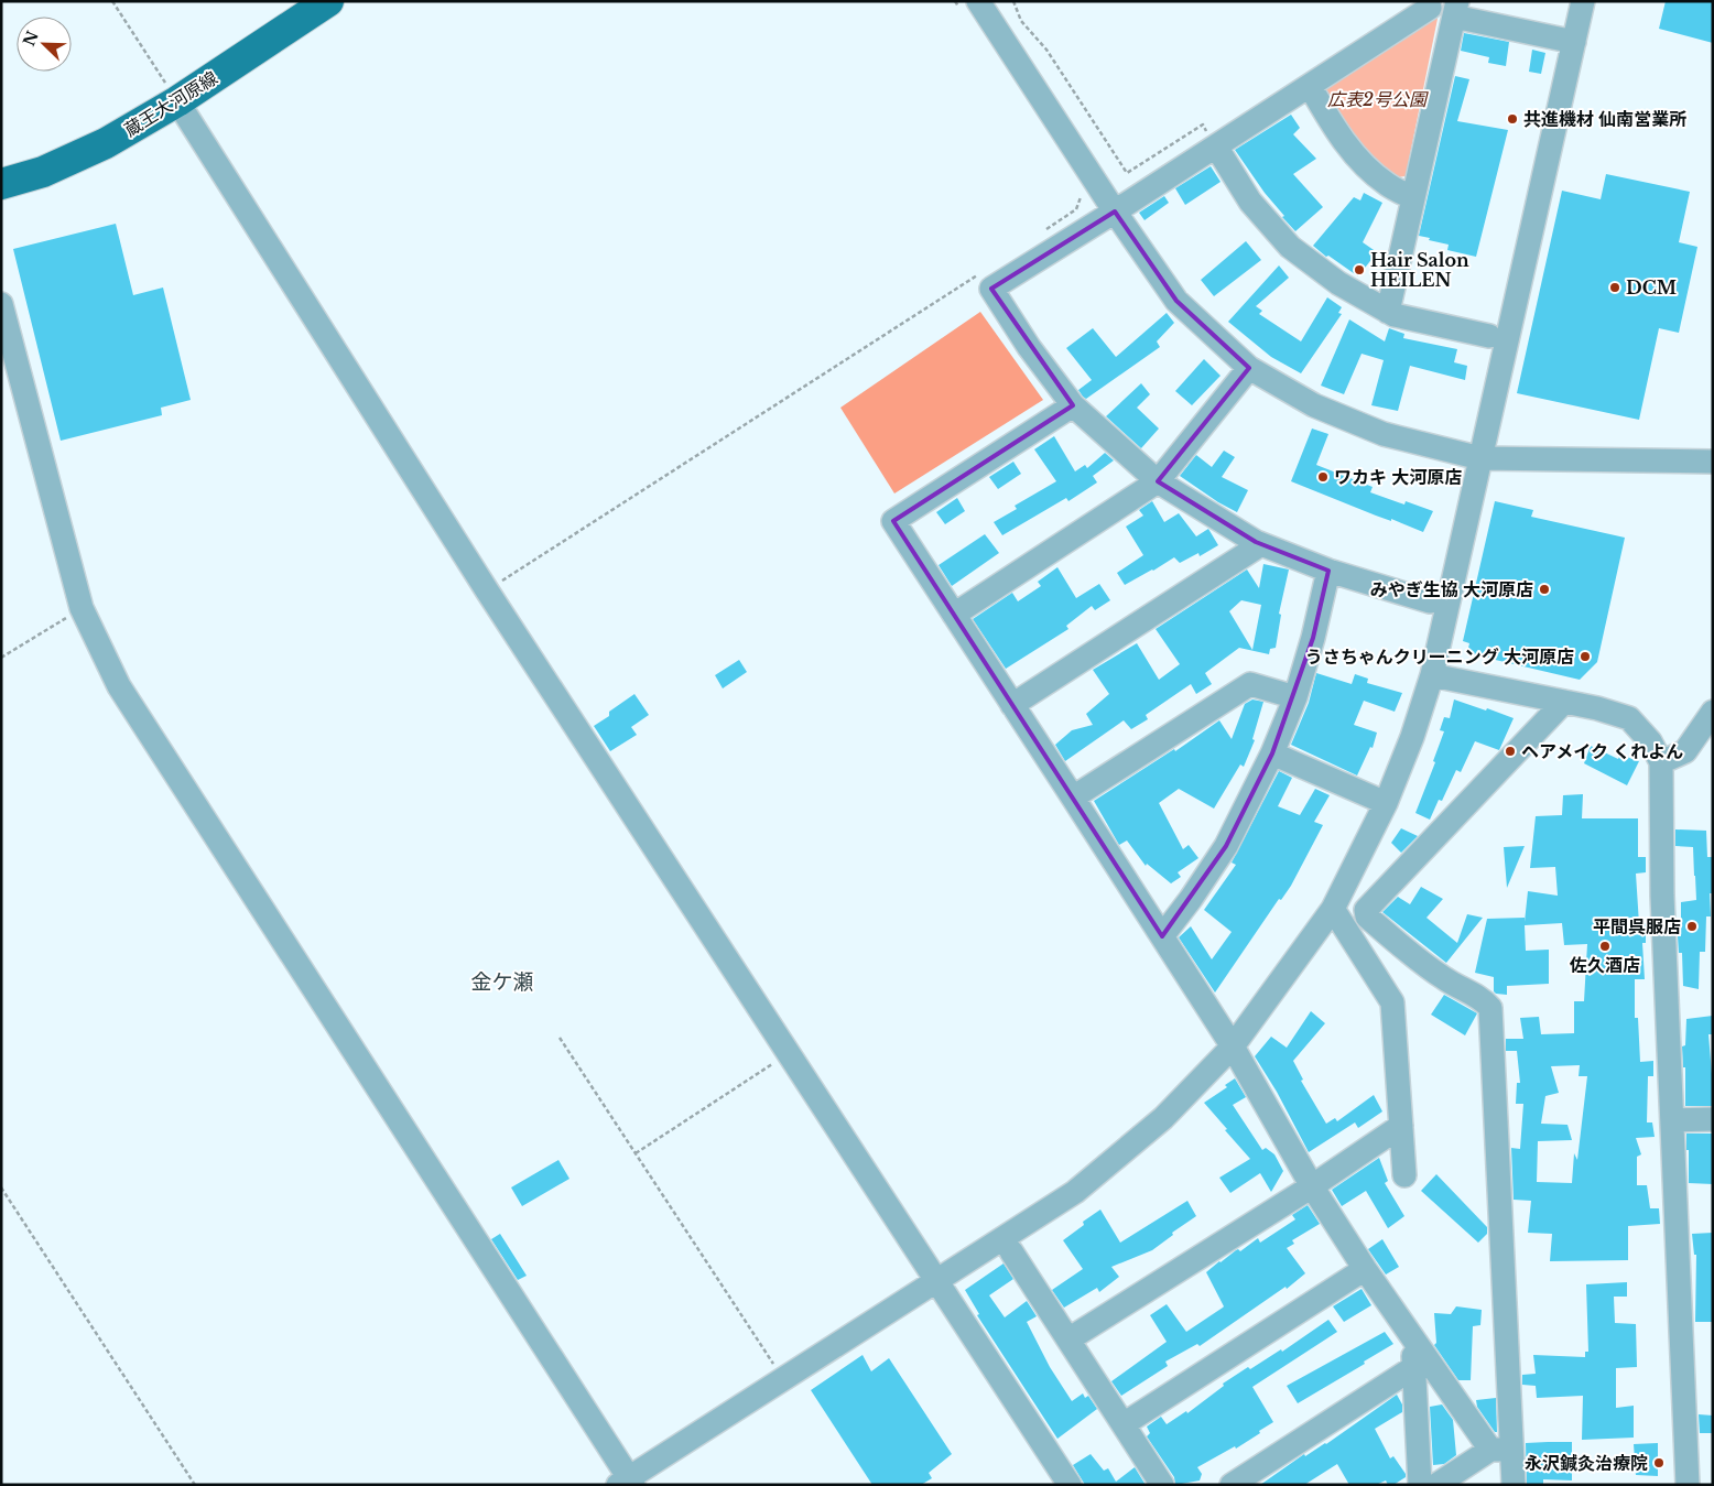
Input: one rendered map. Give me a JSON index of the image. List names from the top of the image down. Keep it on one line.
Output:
{"streets":{"main road":["蔵王大河原線"]},"districts":["金ケ瀬"],"parks":["広表2号公園"],"places":["共進機材 仙南営業所","Hair Salon HEILEN","DCM","ワカキ 大河原店","みやぎ生協 大河原店","うさちゃんクリーニング 大河原店","ヘアメイク くれよん","平間呉服店","佐久酒店","永沢鍼灸治療院"],"north":"top left"}
